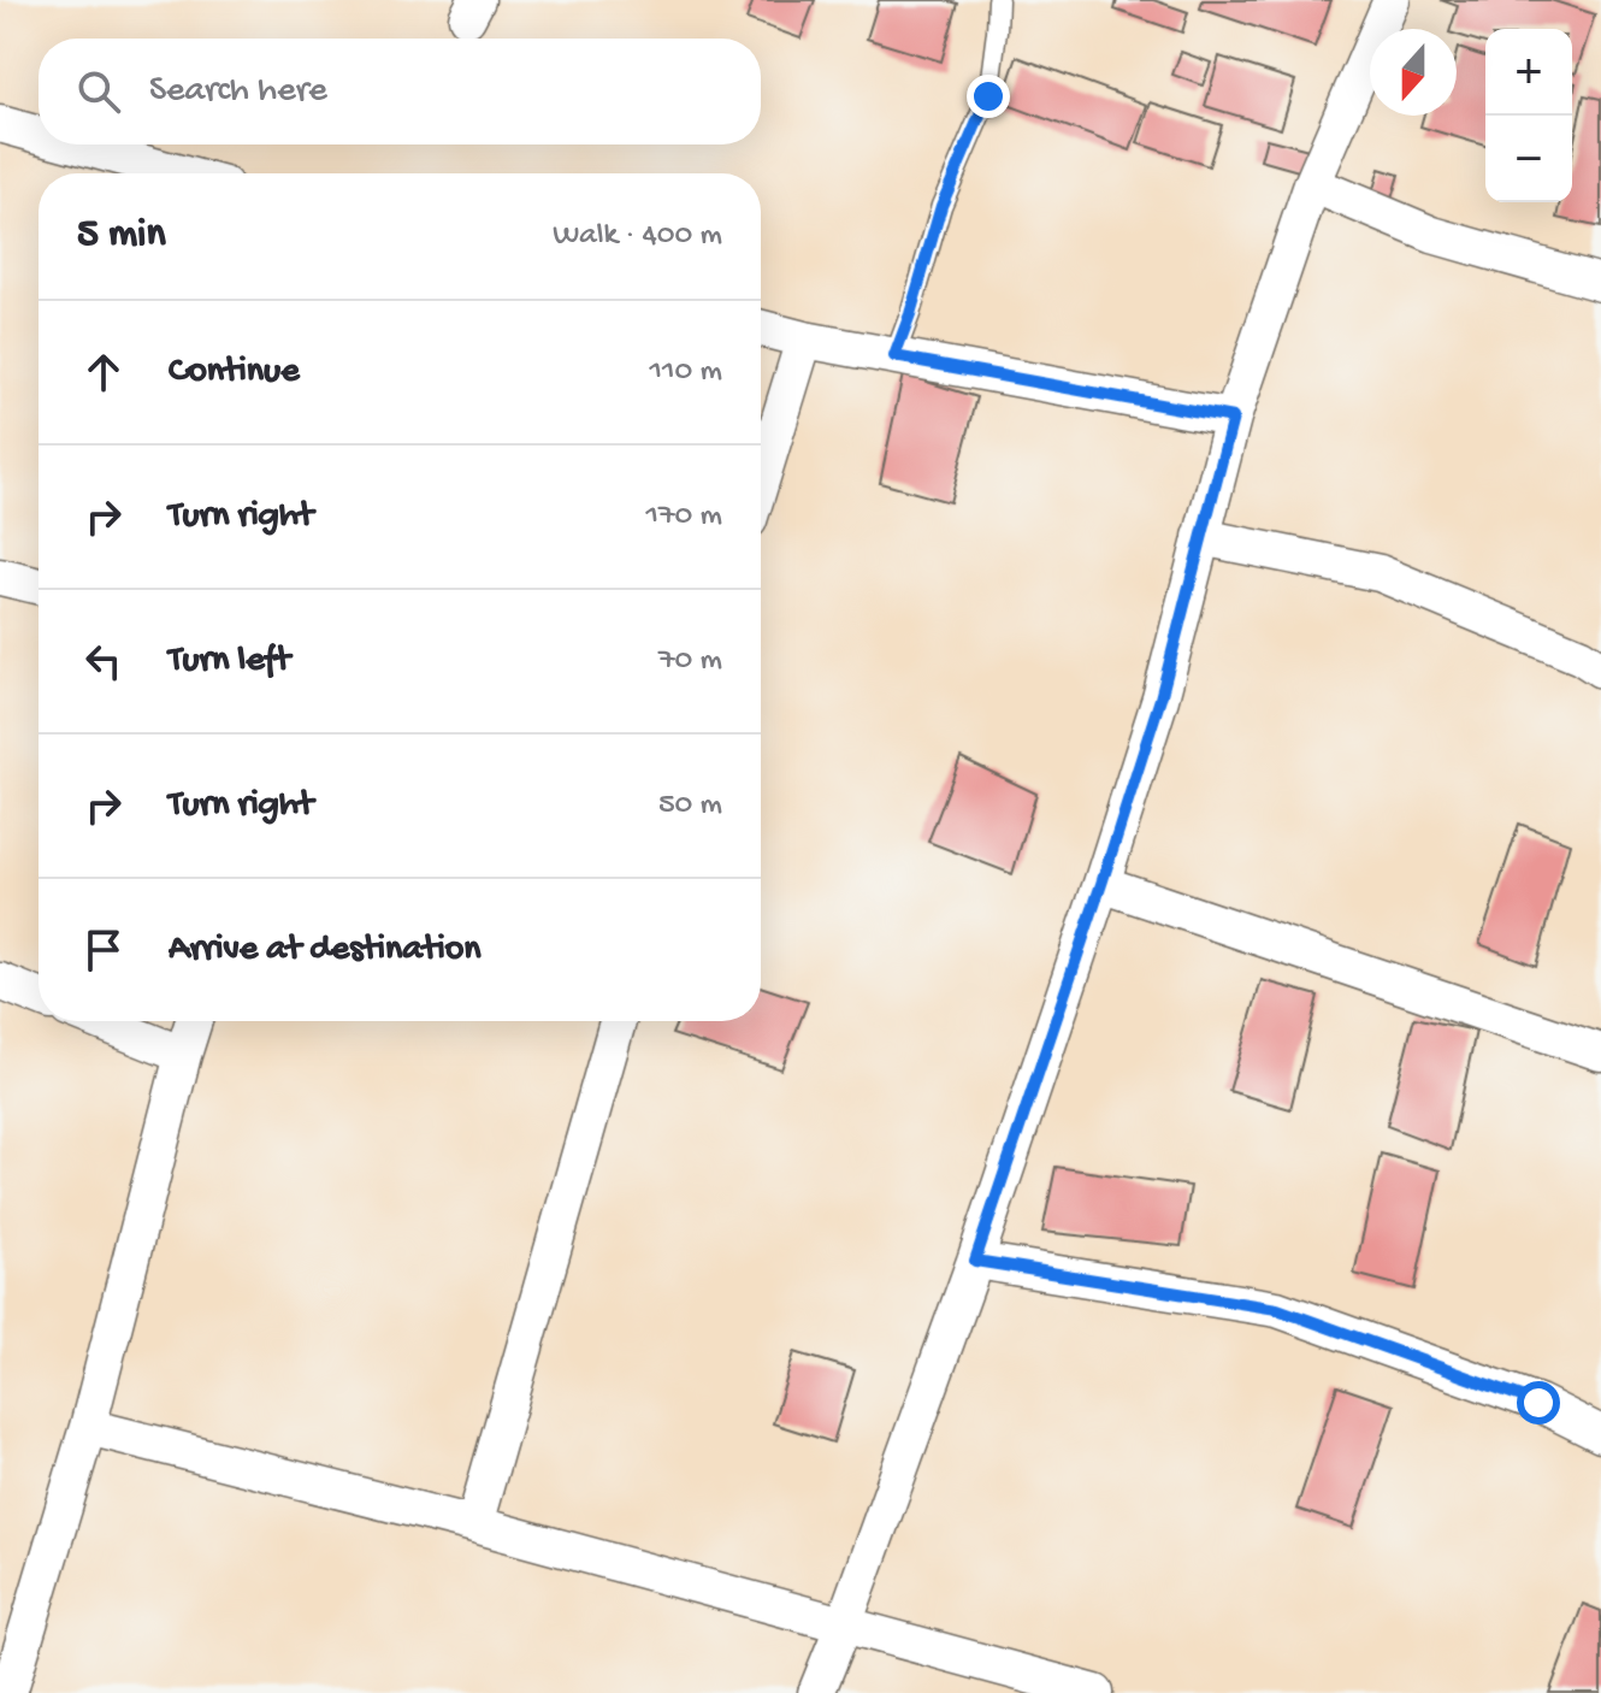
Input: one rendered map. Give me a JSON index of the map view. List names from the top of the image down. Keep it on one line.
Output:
{"north":"bottom","page":{"map_buttons":["+","−"],"search":"Search here","heading":["5 min","Walk · 400 m"],"list":[["Continue","110 m"],["Turn right","170 m"],["Turn left","70 m"],["Turn right","50 m"],"Arrive at destination"]}}
